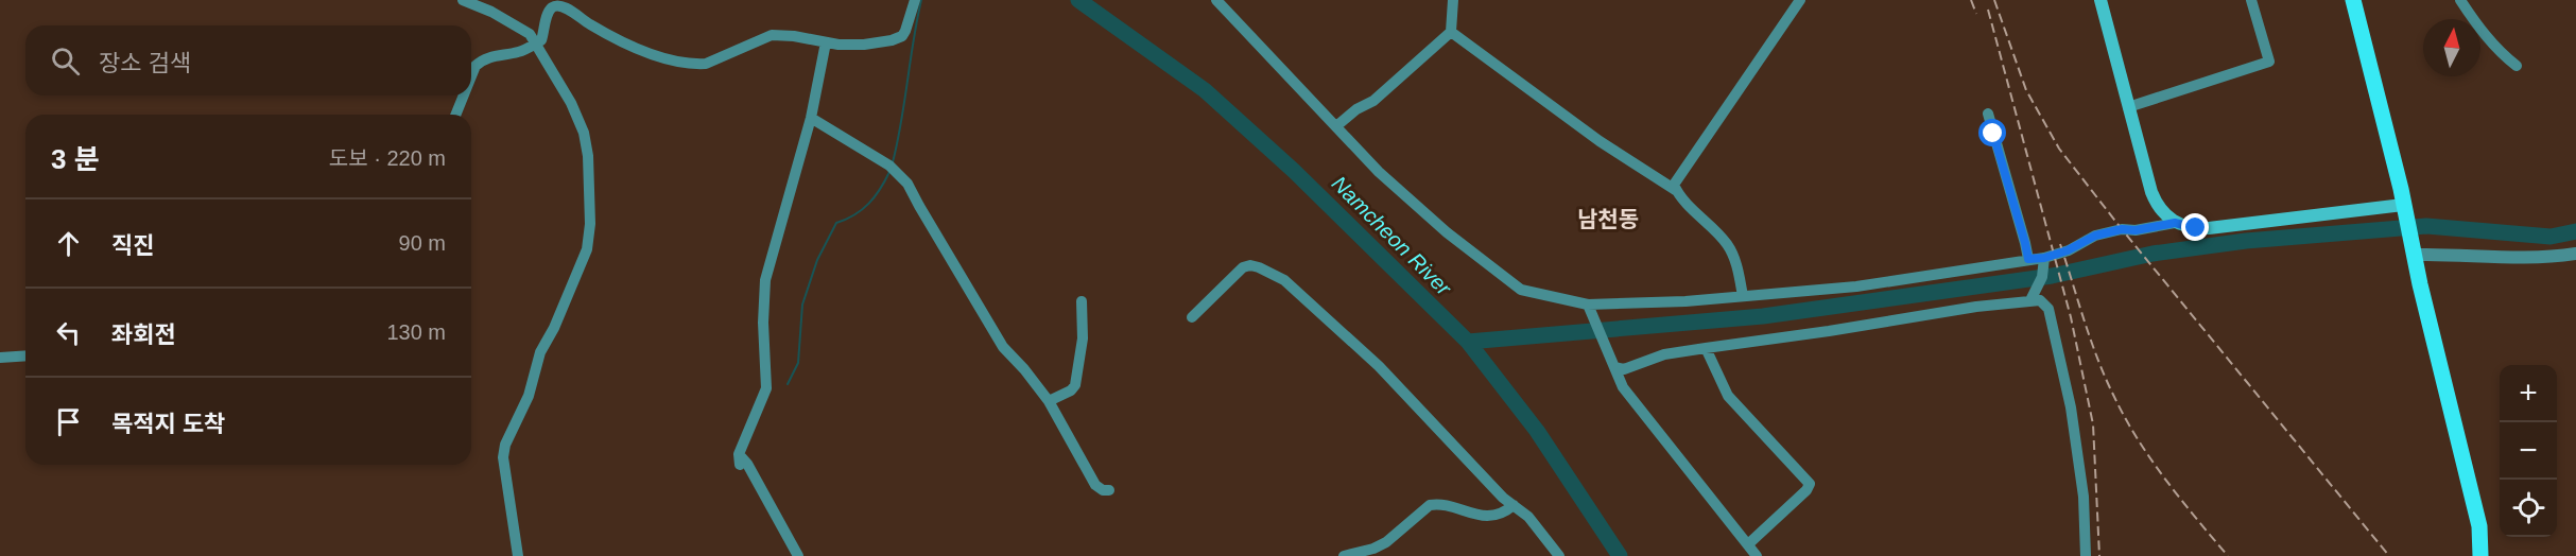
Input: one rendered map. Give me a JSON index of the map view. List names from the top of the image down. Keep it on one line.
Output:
{"districts":["남천동"],"water":["Namcheon River"],"north":"top","page":{"search":"장소 검색","heading":["3 분","도보 · 220 m"],"list":[["직진","90 m"],["좌회전","130 m"],"목적지 도착"],"map_buttons":["+","−"]}}
